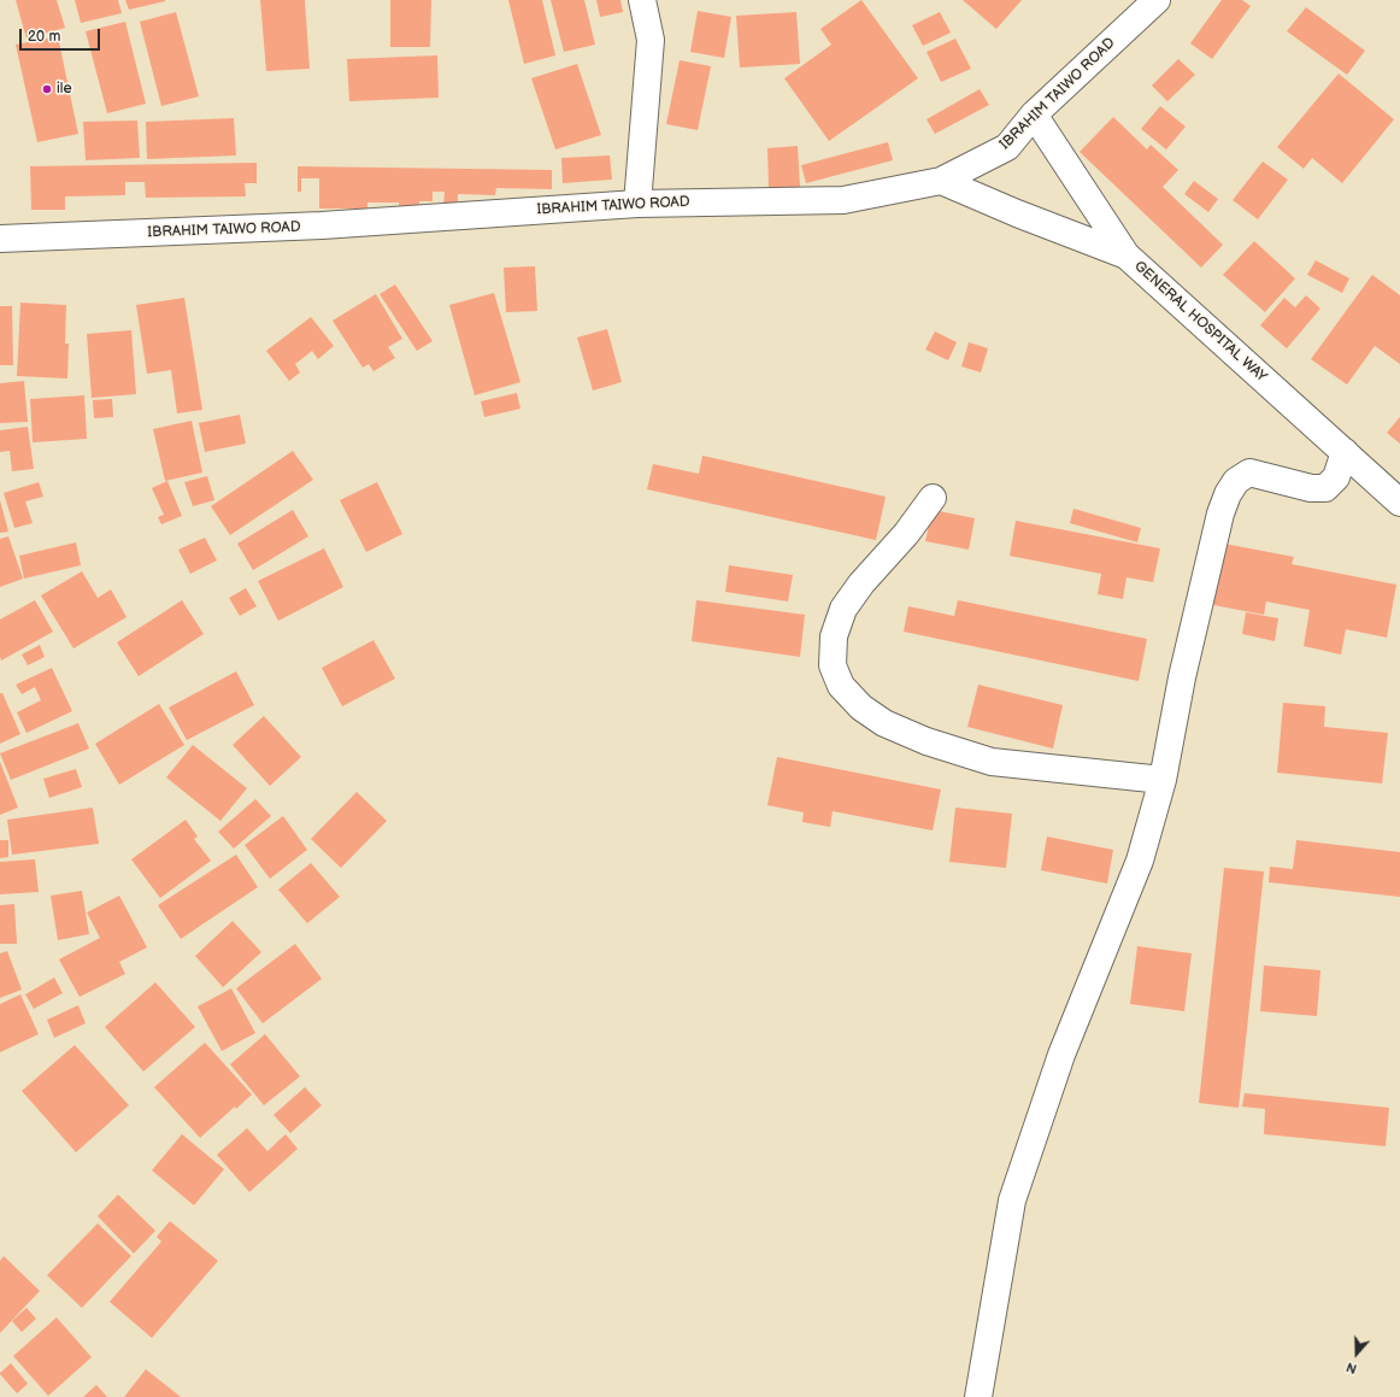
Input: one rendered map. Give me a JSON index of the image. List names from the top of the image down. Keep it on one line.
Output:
{"streets":{"main road":["IBRAHIM TAIWO ROAD","GENERAL HOSPITAL WAY"]},"crossings":[["IBRAHIM TAIWO ROAD","GENERAL HOSPITAL WAY"]],"places":["ile"],"scale_bar":"20 m","north":"bottom"}
